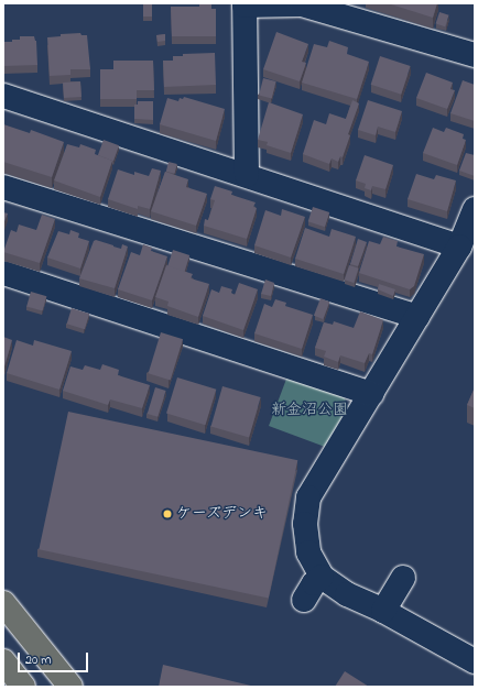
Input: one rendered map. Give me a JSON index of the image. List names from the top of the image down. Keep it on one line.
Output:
{"parks":["新金沼公園"],"places":["ケーズデンキ"],"scale_bar":"20 m"}
